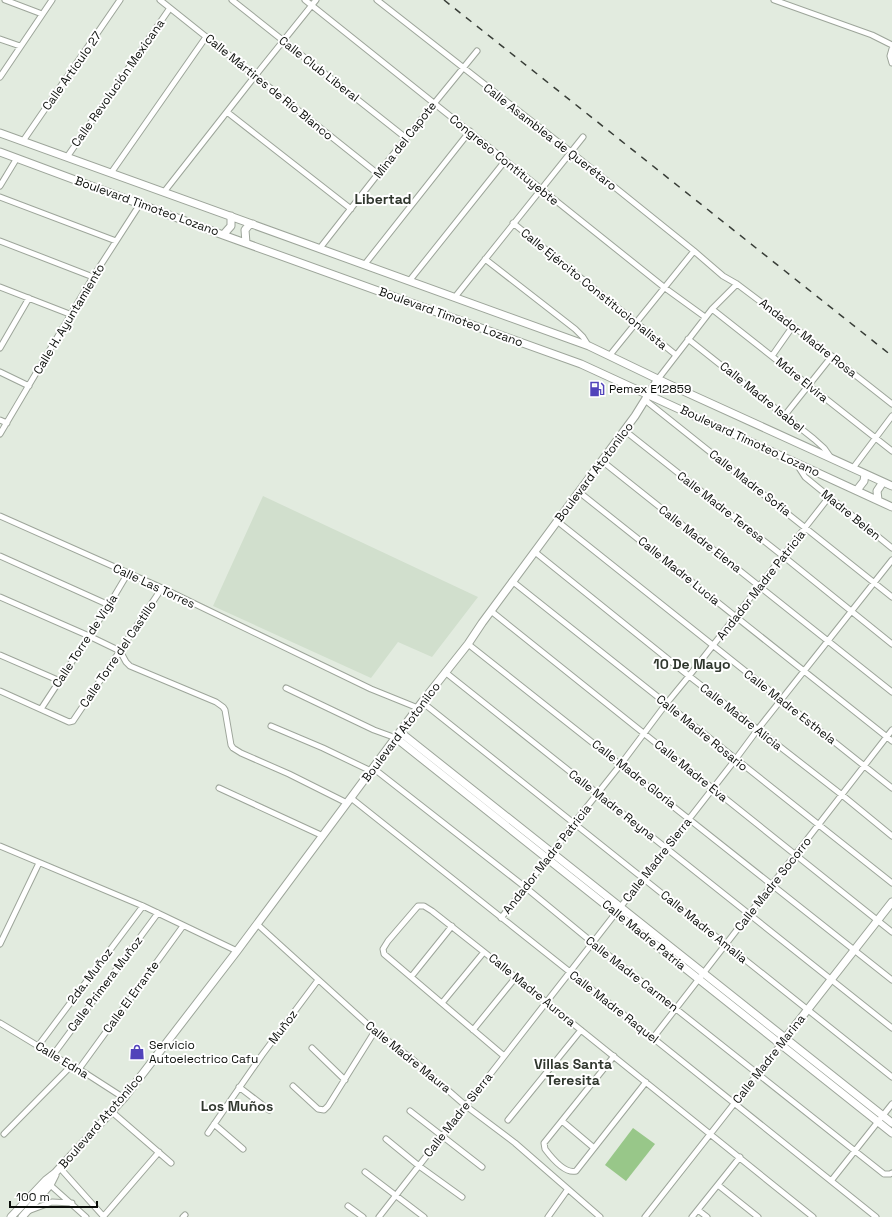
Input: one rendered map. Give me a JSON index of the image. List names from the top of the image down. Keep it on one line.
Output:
{"streets":{"main road":["Boulevard Timoteo Lozano","Boulevard Atotonilco","Calle Madre Patria","Calle Madre Marina"],"street":["Calle Club Liberal","Calle Artículo 27","Calle Revolución Mexicana","Calle Mártires de Río Blanco","Calle Asamblea de Querétaro","Mina del Capote","Congreso Contituyebte","Calle Ejército Constitucionalista","Calle H. Ayuntamiento","Andador Madre Rosa","Mdre Elvira","Calle Madre Isabel","Calle Madre Sofía","Calle Madre Teresa","Madre Belen","Calle Madre Elena","Calle Madre Lucía","Andador Madre Patricia","Calle Las Torres","Calle Torre de Vigía","Calle Torre del Castillo","Calle Madre Esthela","Calle Madre Alicia","Calle Madre Rosario","Calle Madre Eva","Calle Madre Gloria","Calle Madre Reyna","Calle Madre Sierra","Calle Madre Socorro","Calle Madre Amalia","Calle Madre Carmen","2da. Muñoz","Calle Primera Muñoz","Calle Madre Aurora","Calle El Errante","Calle Madre Raquel","Muñoz","Calle Madre Maura","Calle Edna"]},"crossings":[["Calle Club Liberal","Mina del Capote"],["Calle Artículo 27","Boulevard Timoteo Lozano"],["Calle Revolución Mexicana","Calle Mártires de Río Blanco"],["Calle Revolución Mexicana","Boulevard Timoteo Lozano"],["Calle Mártires de Río Blanco","Mina del Capote"],["Calle Asamblea de Querétaro","Mina del Capote"],["Calle Asamblea de Querétaro","Andador Madre Rosa"],["Mina del Capote","Congreso Contituyebte"],["Mina del Capote","Boulevard Timoteo Lozano"],["Congreso Contituyebte","Boulevard Atotonilco"],["Boulevard Timoteo Lozano","Calle H. Ayuntamiento"],["Boulevard Timoteo Lozano","Calle Madre Isabel"],["Boulevard Timoteo Lozano","Boulevard Atotonilco"],["Boulevard Timoteo Lozano","Calle Madre Sofía"],["Boulevard Timoteo Lozano","Madre Belen"],["Calle Ejército Constitucionalista","Boulevard Atotonilco"],["Andador Madre Rosa","Boulevard Atotonilco"],["Mdre Elvira","Boulevard Atotonilco"],["Calle Madre Isabel","Boulevard Atotonilco"],["Boulevard Atotonilco","Calle Madre Sofía"],["Boulevard Atotonilco","Calle Madre Teresa"],["Boulevard Atotonilco","Calle Madre Elena"],["Boulevard Atotonilco","Calle Madre Lucía"],["Boulevard Atotonilco","Calle Madre Esthela"],["Boulevard Atotonilco","Calle Madre Alicia"],["Boulevard Atotonilco","Calle Madre Rosario"],["Boulevard Atotonilco","Calle Madre Eva"],["Boulevard Atotonilco","Calle Madre Gloria"],["Boulevard Atotonilco","Calle Madre Reyna"],["Boulevard Atotonilco","Calle Madre Amalia"],["Boulevard Atotonilco","Calle Madre Patria"],["Boulevard Atotonilco","Calle Madre Carmen"],["Boulevard Atotonilco","Calle Madre Raquel"],["Boulevard Atotonilco","Calle Madre Maura"],["Boulevard Atotonilco","Calle Edna"],["Calle Madre Sofía","Andador Madre Patricia"],["Calle Madre Sofía","Calle Madre Sierra"],["Calle Madre Teresa","Andador Madre Patricia"],["Calle Madre Teresa","Calle Madre Sierra"],["Madre Belen","Andador Madre Patricia"],["Calle Madre Elena","Andador Madre Patricia"],["Calle Madre Elena","Calle Madre Sierra"],["Calle Madre Lucía","Andador Madre Patricia"],["Calle Madre Lucía","Calle Madre Sierra"],["Calle Madre Lucía","Calle Madre Socorro"],["Andador Madre Patricia","Calle Madre Esthela"],["Andador Madre Patricia","Calle Madre Alicia"],["Andador Madre Patricia","Calle Madre Rosario"],["Andador Madre Patricia","Calle Madre Eva"],["Andador Madre Patricia","Calle Madre Gloria"],["Andador Madre Patricia","Calle Madre Reyna"],["Andador Madre Patricia","Calle Madre Amalia"],["Andador Madre Patricia","Calle Madre Patria"],["Andador Madre Patricia","Calle Madre Carmen"],["Andador Madre Patricia","Calle Madre Raquel"],["Calle Las Torres","Calle Torre de Vigía"],["Calle Las Torres","Calle Torre del Castillo"],["Calle Las Torres","Calle Madre Amalia"],["Calle Torre de Vigía","Calle Torre del Castillo"],["Calle Torre del Castillo","Calle Madre Raquel"],["Calle Madre Esthela","Calle Madre Sierra"],["Calle Madre Esthela","Calle Madre Socorro"],["Calle Madre Alicia","Calle Madre Sierra"],["Calle Madre Alicia","Calle Madre Socorro"],["Calle Madre Rosario","Calle Madre Sierra"],["Calle Madre Rosario","Calle Madre Socorro"],["Calle Madre Eva","Calle Madre Sierra"],["Calle Madre Eva","Calle Madre Socorro"],["Calle Madre Eva","Calle Madre Marina"],["Calle Madre Gloria","Calle Madre Sierra"],["Calle Madre Gloria","Calle Madre Socorro"],["Calle Madre Gloria","Calle Madre Marina"],["Calle Madre Reyna","Calle Madre Sierra"],["Calle Madre Reyna","Calle Madre Socorro"],["Calle Madre Reyna","Calle Madre Marina"],["Calle Madre Sierra","Calle Madre Amalia"],["Calle Madre Sierra","Calle Madre Patria"],["Calle Madre Sierra","Calle Madre Carmen"],["Calle Madre Sierra","Calle Madre Aurora"],["Calle Madre Sierra","Calle Madre Raquel"],["Calle Madre Sierra","Calle Madre Maura"],["Calle Madre Socorro","Calle Madre Amalia"],["Calle Madre Socorro","Calle Madre Patria"],["Calle Madre Socorro","Calle Madre Carmen"],["Calle Madre Socorro","Calle Madre Raquel"],["Calle Madre Amalia","Calle Madre Marina"],["Calle Madre Patria","Calle Madre Marina"],["Calle Madre Carmen","Calle Madre Marina"],["2da. Muñoz","Calle Edna"],["Calle Primera Muñoz","Calle Edna"],["Calle Madre Aurora","Calle Madre Marina"],["Calle El Errante","Calle Edna"],["Calle Madre Raquel","Calle Madre Marina"],["Muñoz","Calle Madre Maura"]],"districts":["Libertad","10 De Mayo","Villas Santa Teresita","Los Muños"],"places":{"fuel station":["Pemex E12859"],"shop":["Servicio Autoelectrico Cafu"]},"scale_bar":"100 m"}
